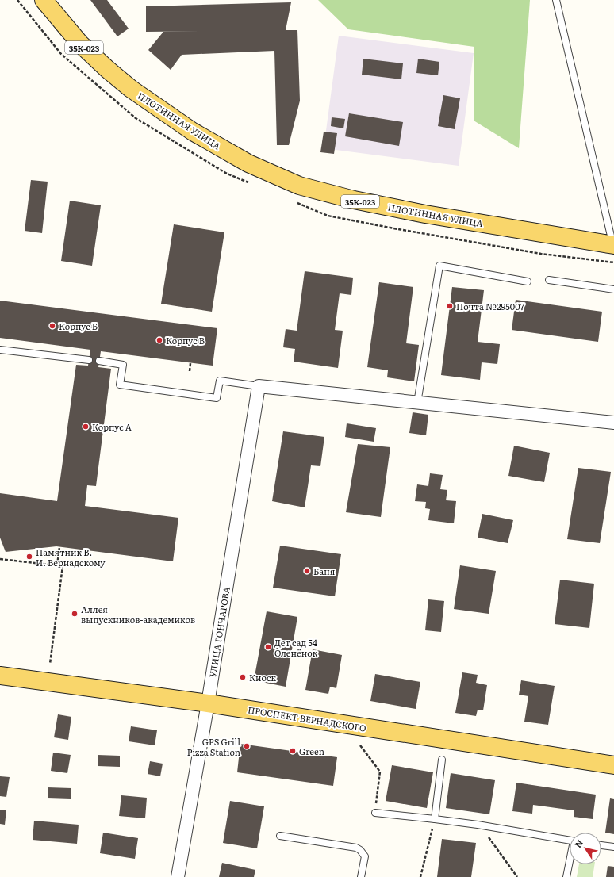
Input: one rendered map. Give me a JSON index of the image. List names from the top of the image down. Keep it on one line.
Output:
{"streets":{"main road":["35К-023","ПЛОТИННАЯ УЛИЦА","ПРОСПЕКТ ВЕРНАДСКОГО"],"street":["УЛИЦА ГОНЧАРОВА"]},"crossings":[["УЛИЦА ГОНЧАРОВА","ПРОСПЕКТ ВЕРНАДСКОГО"]],"places":["Почта №295007","Корпус Б","Корпус В","Корпус А","Памятник В. И. Вернадскому","Баня","Аллея выпускников-академиков","Дет сад 54 Оленёнок","Киоск","GPS Grill Pizza Station","Green"],"north":"top left"}
